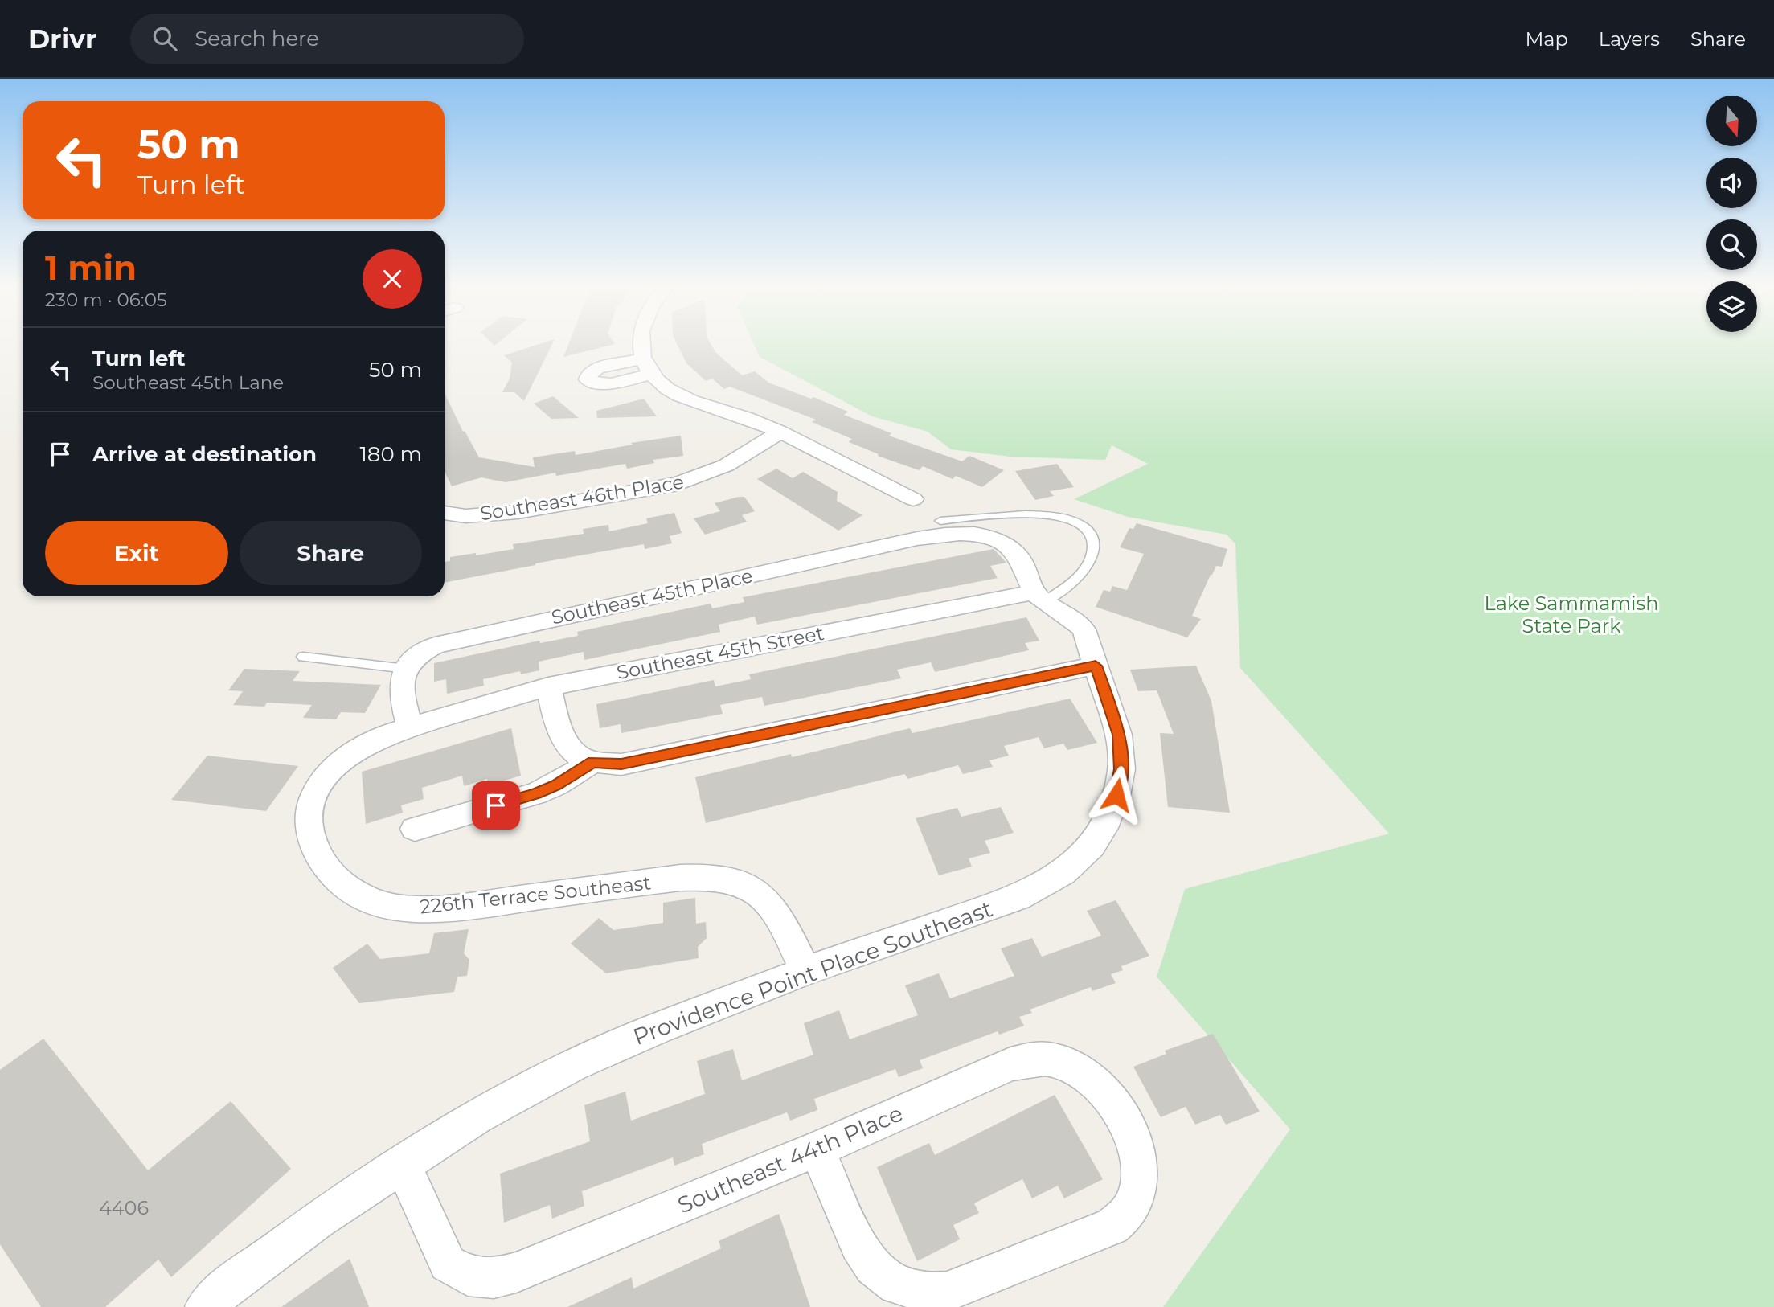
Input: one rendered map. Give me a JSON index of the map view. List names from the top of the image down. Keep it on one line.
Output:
{"streets":{"street":["Southeast 46th Place","Southeast 45th Place","Southeast 45th Street","226th Terrace Southeast","Providence Point Place Southeast","Southeast 44th Place"]},"crossings":[["Southeast 45th Street","226th Terrace Southeast"],["Southeast 45th Street","Providence Point Place Southeast"],["226th Terrace Southeast","Providence Point Place Southeast"],["Providence Point Place Southeast","Southeast 44th Place"]],"parks":["Lake Sammamish State Park"],"house_numbers":["4406"],"north":"bottom","page":{"header":"Drivr","search":"Search here","nav":["Map","Layers","Share"],"turn":["50 m","Turn left"],"heading":["1 min","230 m · 06:05"],"list":[{"name":"Turn left","note":"Southeast 45th Lane","value":"50 m"},{"name":"Arrive at destination","value":"180 m"}],"buttons":["Exit","Share"]}}
